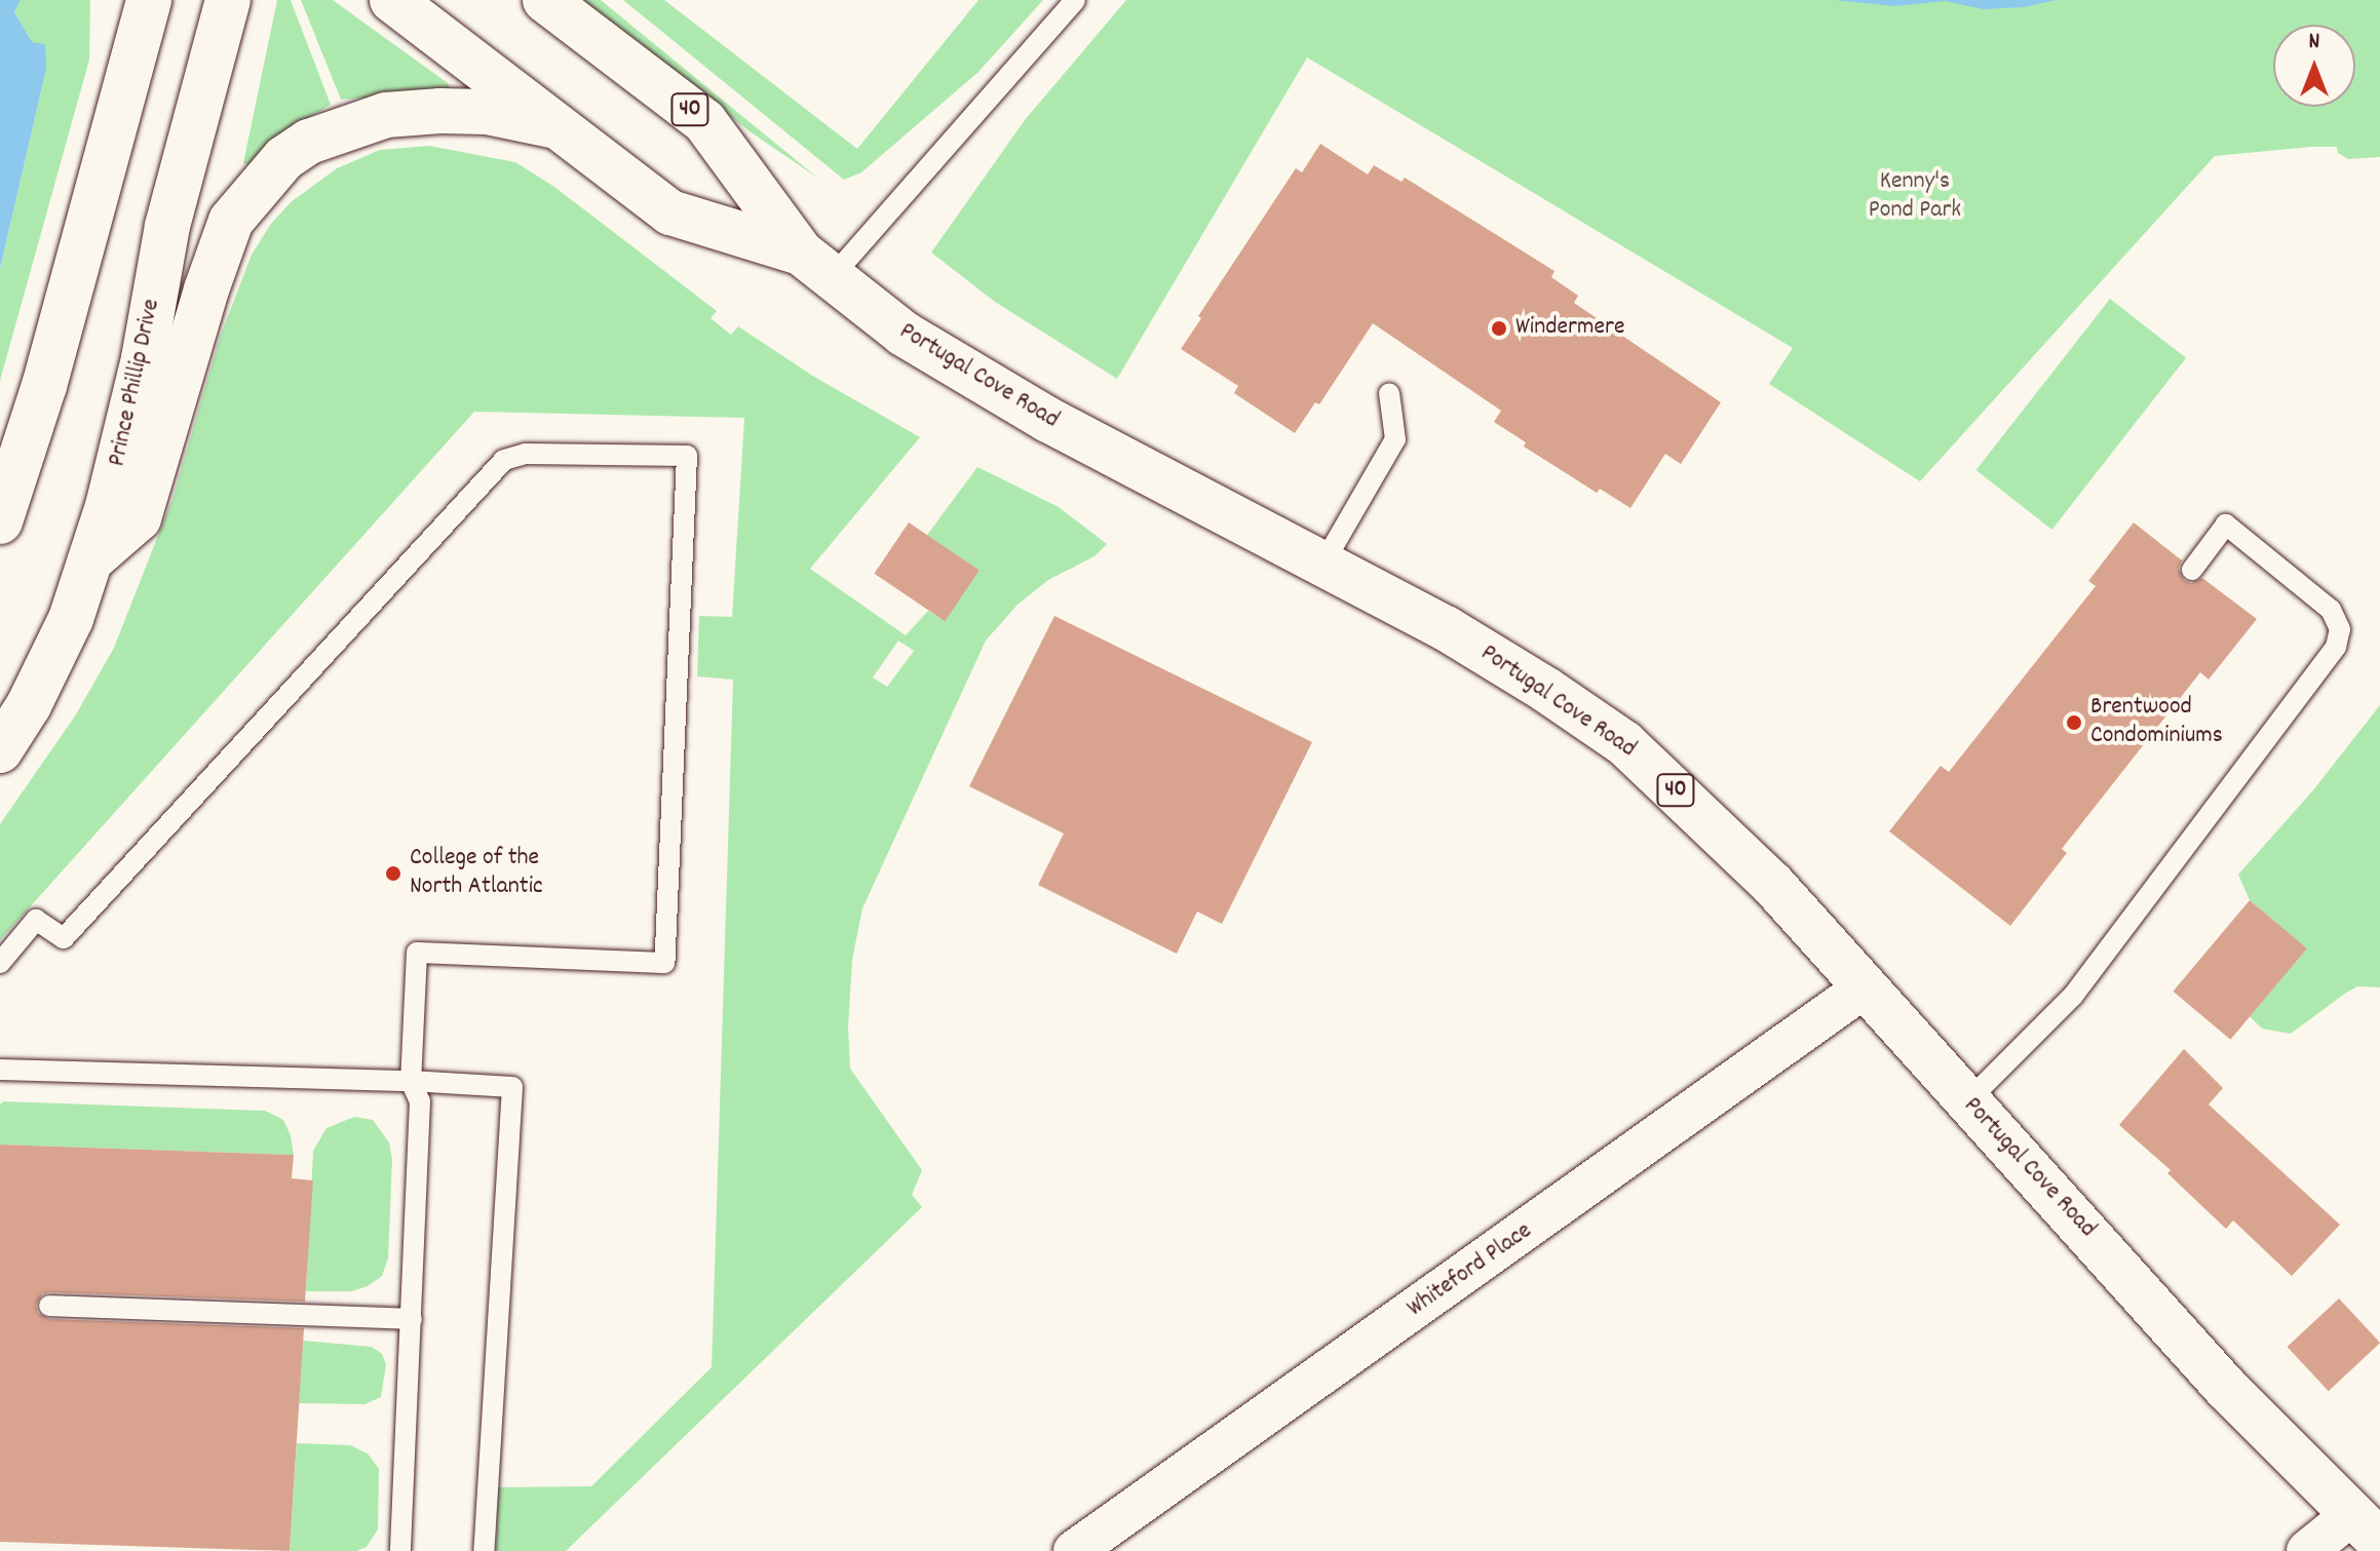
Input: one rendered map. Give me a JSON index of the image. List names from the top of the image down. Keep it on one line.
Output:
{"streets":{"main road":["40","Portugal Cove Road","Prince Phillip Drive"],"street":["Whiteford Place"]},"crossings":[["Portugal Cove Road","Whiteford Place"]],"parks":["Kenny's Pond Park"],"places":["Windermere","Brentwood Condominiums","College of the North Atlantic"],"north":"top"}
